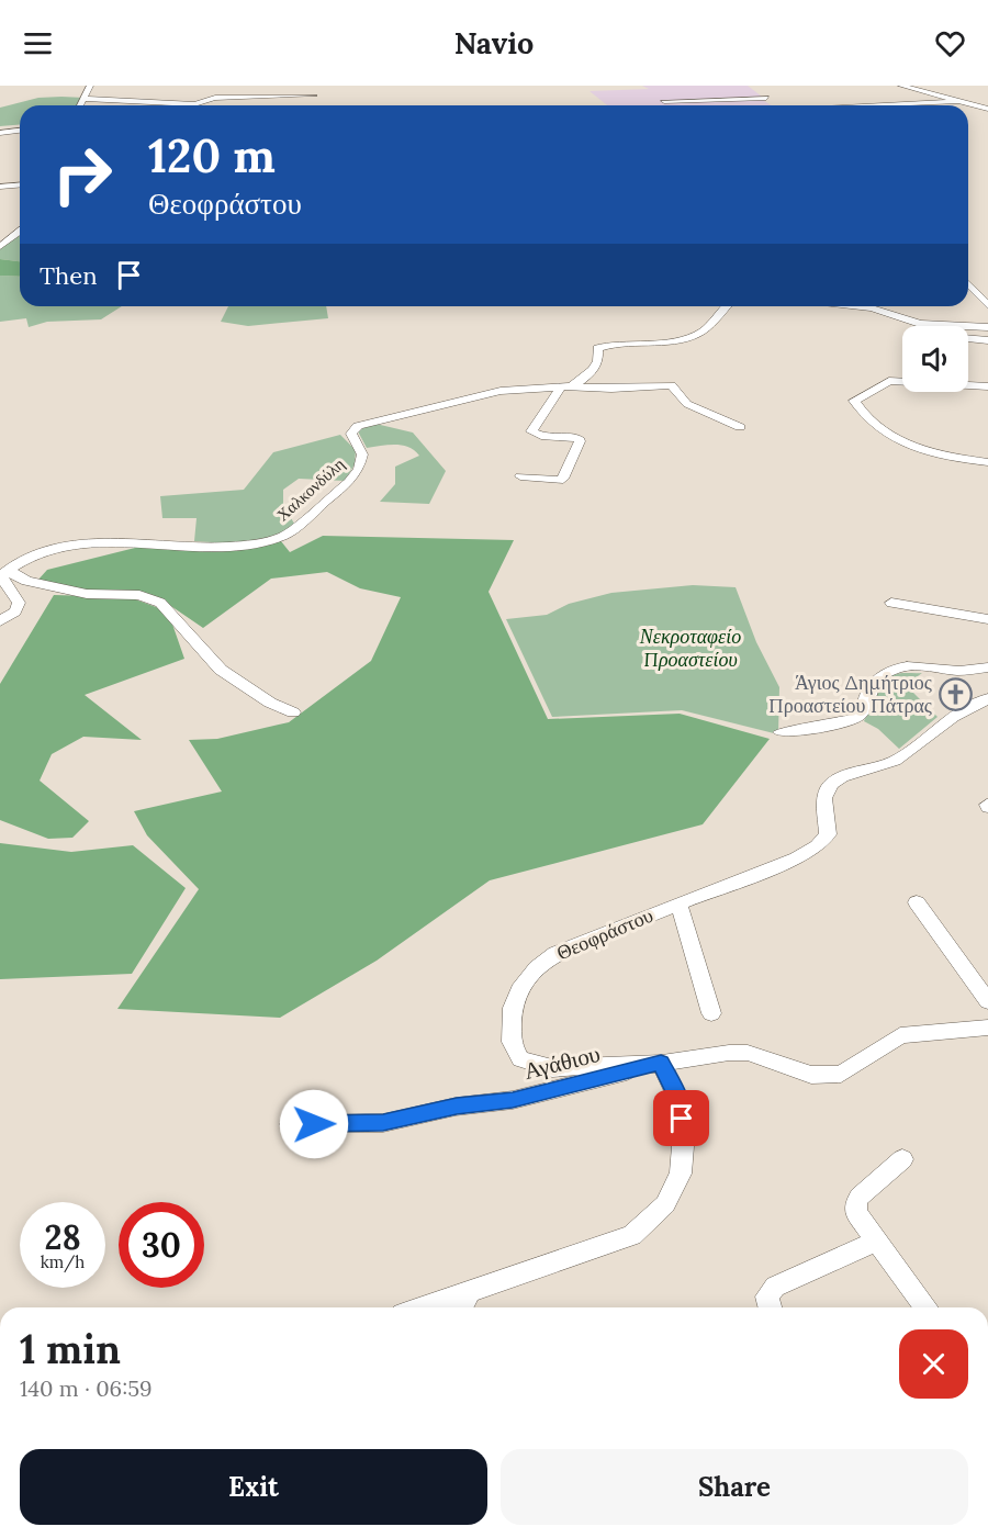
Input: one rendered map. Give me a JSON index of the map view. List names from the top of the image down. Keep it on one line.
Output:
{"streets":{"street":["Χαλκονδύλη","Θεοφράστου","Αγάθιου"]},"crossings":[["Θεοφράστου","Αγάθιου"]],"parks":["Νεκροταφείο Προαστείου"],"places":{"church":["Άγιος Δημήτριος Προαστείου Πάτρας"]},"page":{"header":"Navio","turn":["120 m","Θεοφράστου"],"then":"Then","speed":"28 km/h","limit":"30","heading":["1 min","140 m · 06:59"],"buttons":["Exit","Share"]}}
